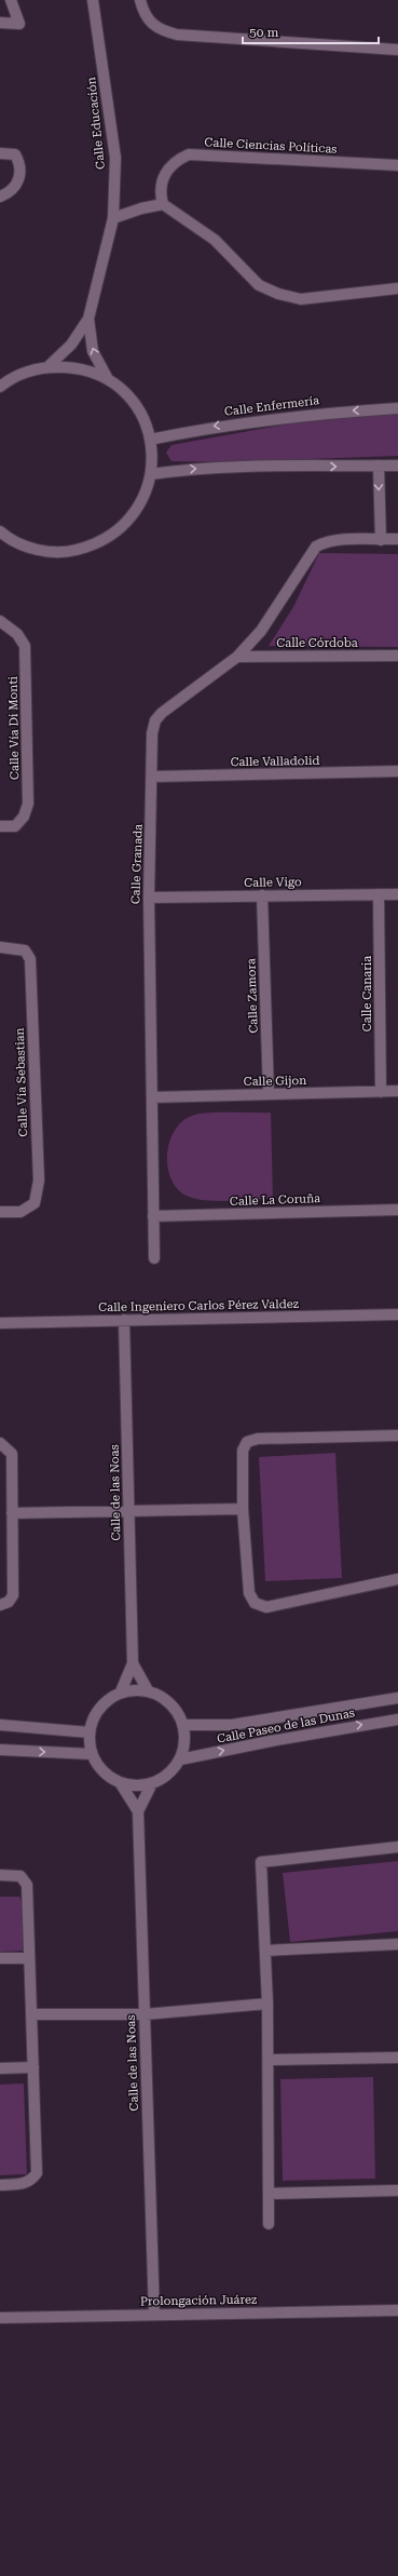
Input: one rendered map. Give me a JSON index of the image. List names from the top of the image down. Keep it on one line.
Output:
{"streets":{"street":["Calle Educación","Calle Ciencias Políticas","Calle Enfermería","Calle Córdoba","Calle Vía Di Monti","Calle Valladolid","Calle Granada","Calle Vigo","Calle Canaria","Calle Zamora","Calle Gijon","Calle Vía Sebastian","Calle La Coruña","Calle Ingeniero Carlos Pérez Valdez","Calle de las Noas","Calle Paseo de las Dunas","Prolongación Juárez"]},"crossings":[["Calle Córdoba","Calle Granada"],["Calle Valladolid","Calle Granada"],["Calle Granada","Calle Vigo"],["Calle Granada","Calle Gijon"],["Calle Granada","Calle La Coruña"],["Calle Vigo","Calle Canaria"],["Calle Vigo","Calle Zamora"],["Calle Canaria","Calle Gijon"],["Calle Zamora","Calle Gijon"],["Calle Ingeniero Carlos Pérez Valdez","Calle de las Noas"],["Calle de las Noas","Calle Paseo de las Dunas"],["Calle de las Noas","Prolongación Juárez"]],"scale_bar":"50 m"}
